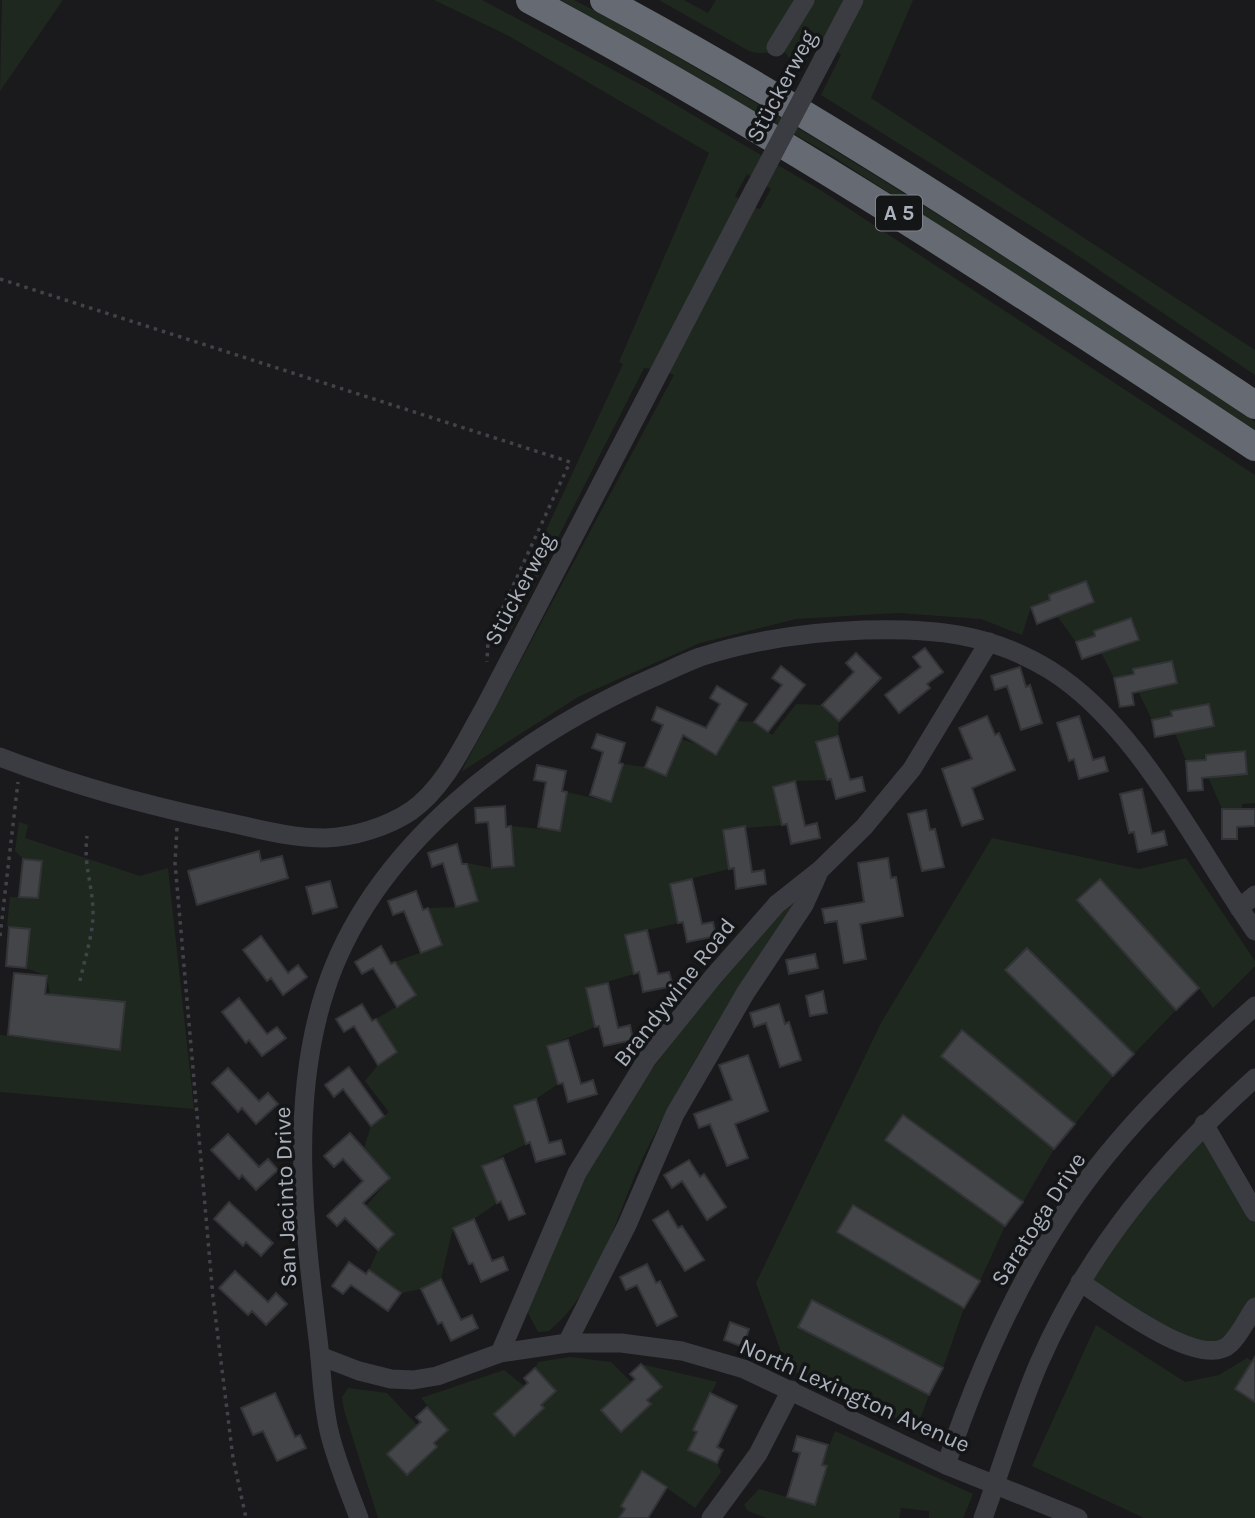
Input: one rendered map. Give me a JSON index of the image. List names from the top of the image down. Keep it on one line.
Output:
{"streets":{"highway":["A 5"],"street":["Stückerweg","Brandywine Road","San Jacinto Drive","Saratoga Drive","North Lexington Avenue"]},"crossings":[["Brandywine Road","San Jacinto Drive"],["Brandywine Road","North Lexington Avenue"],["San Jacinto Drive","North Lexington Avenue"],["Saratoga Drive","North Lexington Avenue"]]}
